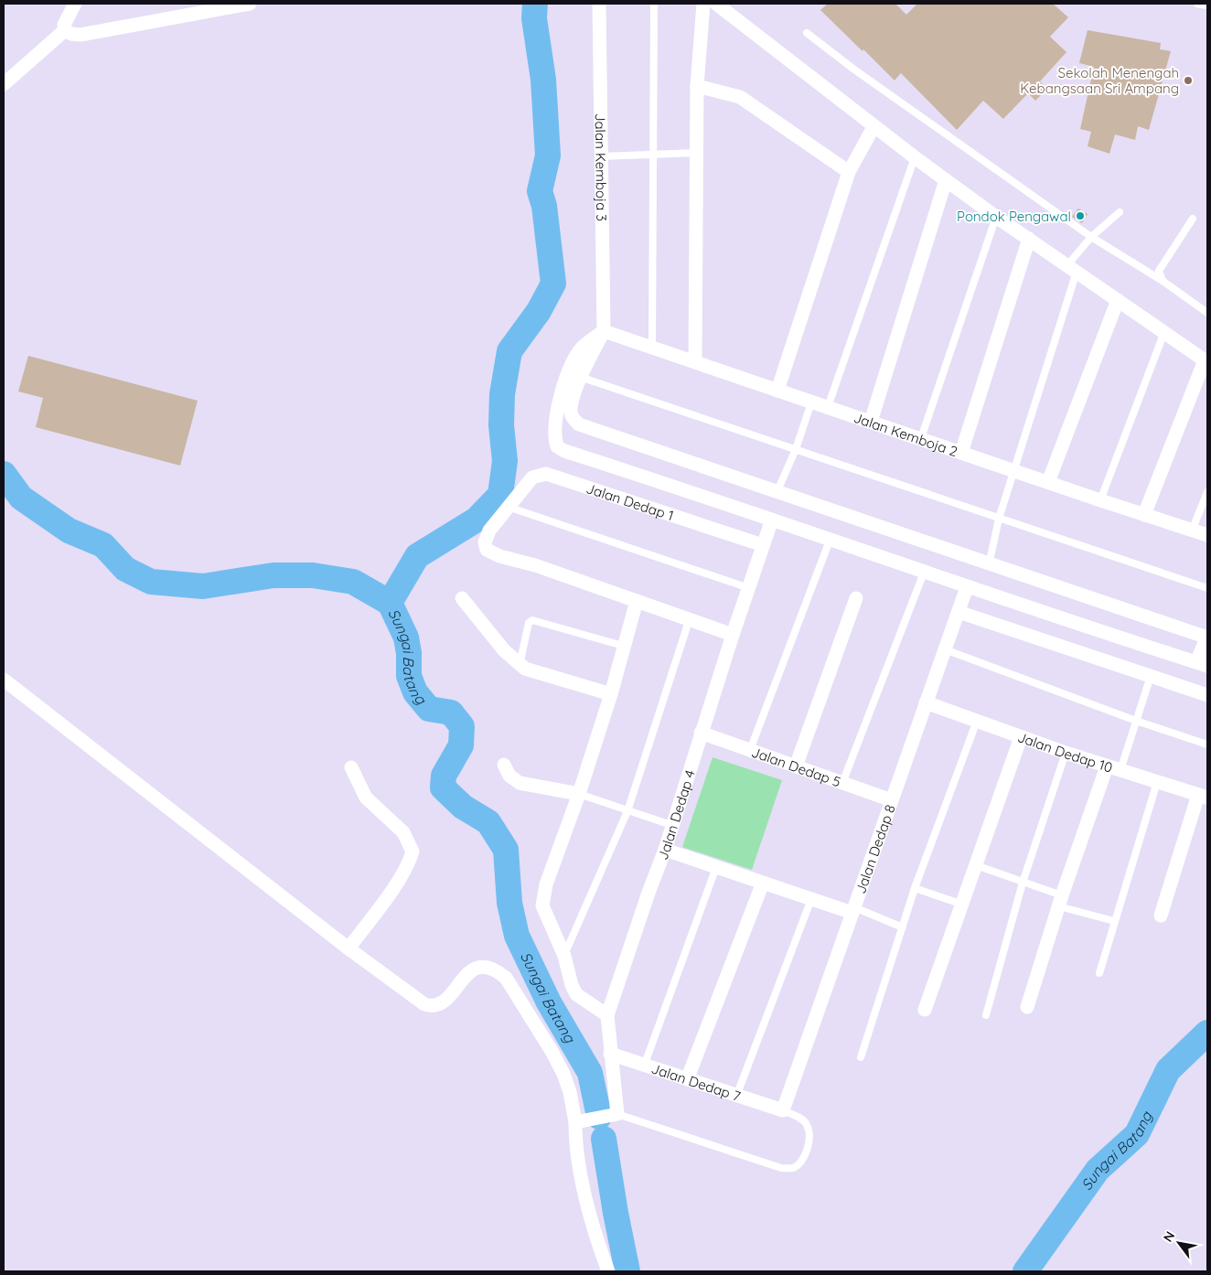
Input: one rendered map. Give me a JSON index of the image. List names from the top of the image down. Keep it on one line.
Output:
{"streets":{"street":["Jalan Kemboja 3","Jalan Kemboja 2","Jalan Dedap 1","Jalan Dedap 10","Jalan Dedap 5","Jalan Dedap 4","Jalan Dedap 8","Jalan Dedap 7"]},"crossings":[["Jalan Kemboja 3","Jalan Kemboja 2"],["Jalan Dedap 1","Jalan Dedap 4"],["Jalan Dedap 10","Jalan Dedap 8"],["Jalan Dedap 5","Jalan Dedap 4"],["Jalan Dedap 5","Jalan Dedap 8"],["Jalan Dedap 4","Jalan Dedap 7"],["Jalan Dedap 8","Jalan Dedap 7"]],"water":["Sungai Batang"],"places":["Sekolah Menengah Kebangsaan Sri Ampang","Pondok Pengawal"],"north":"top left"}
